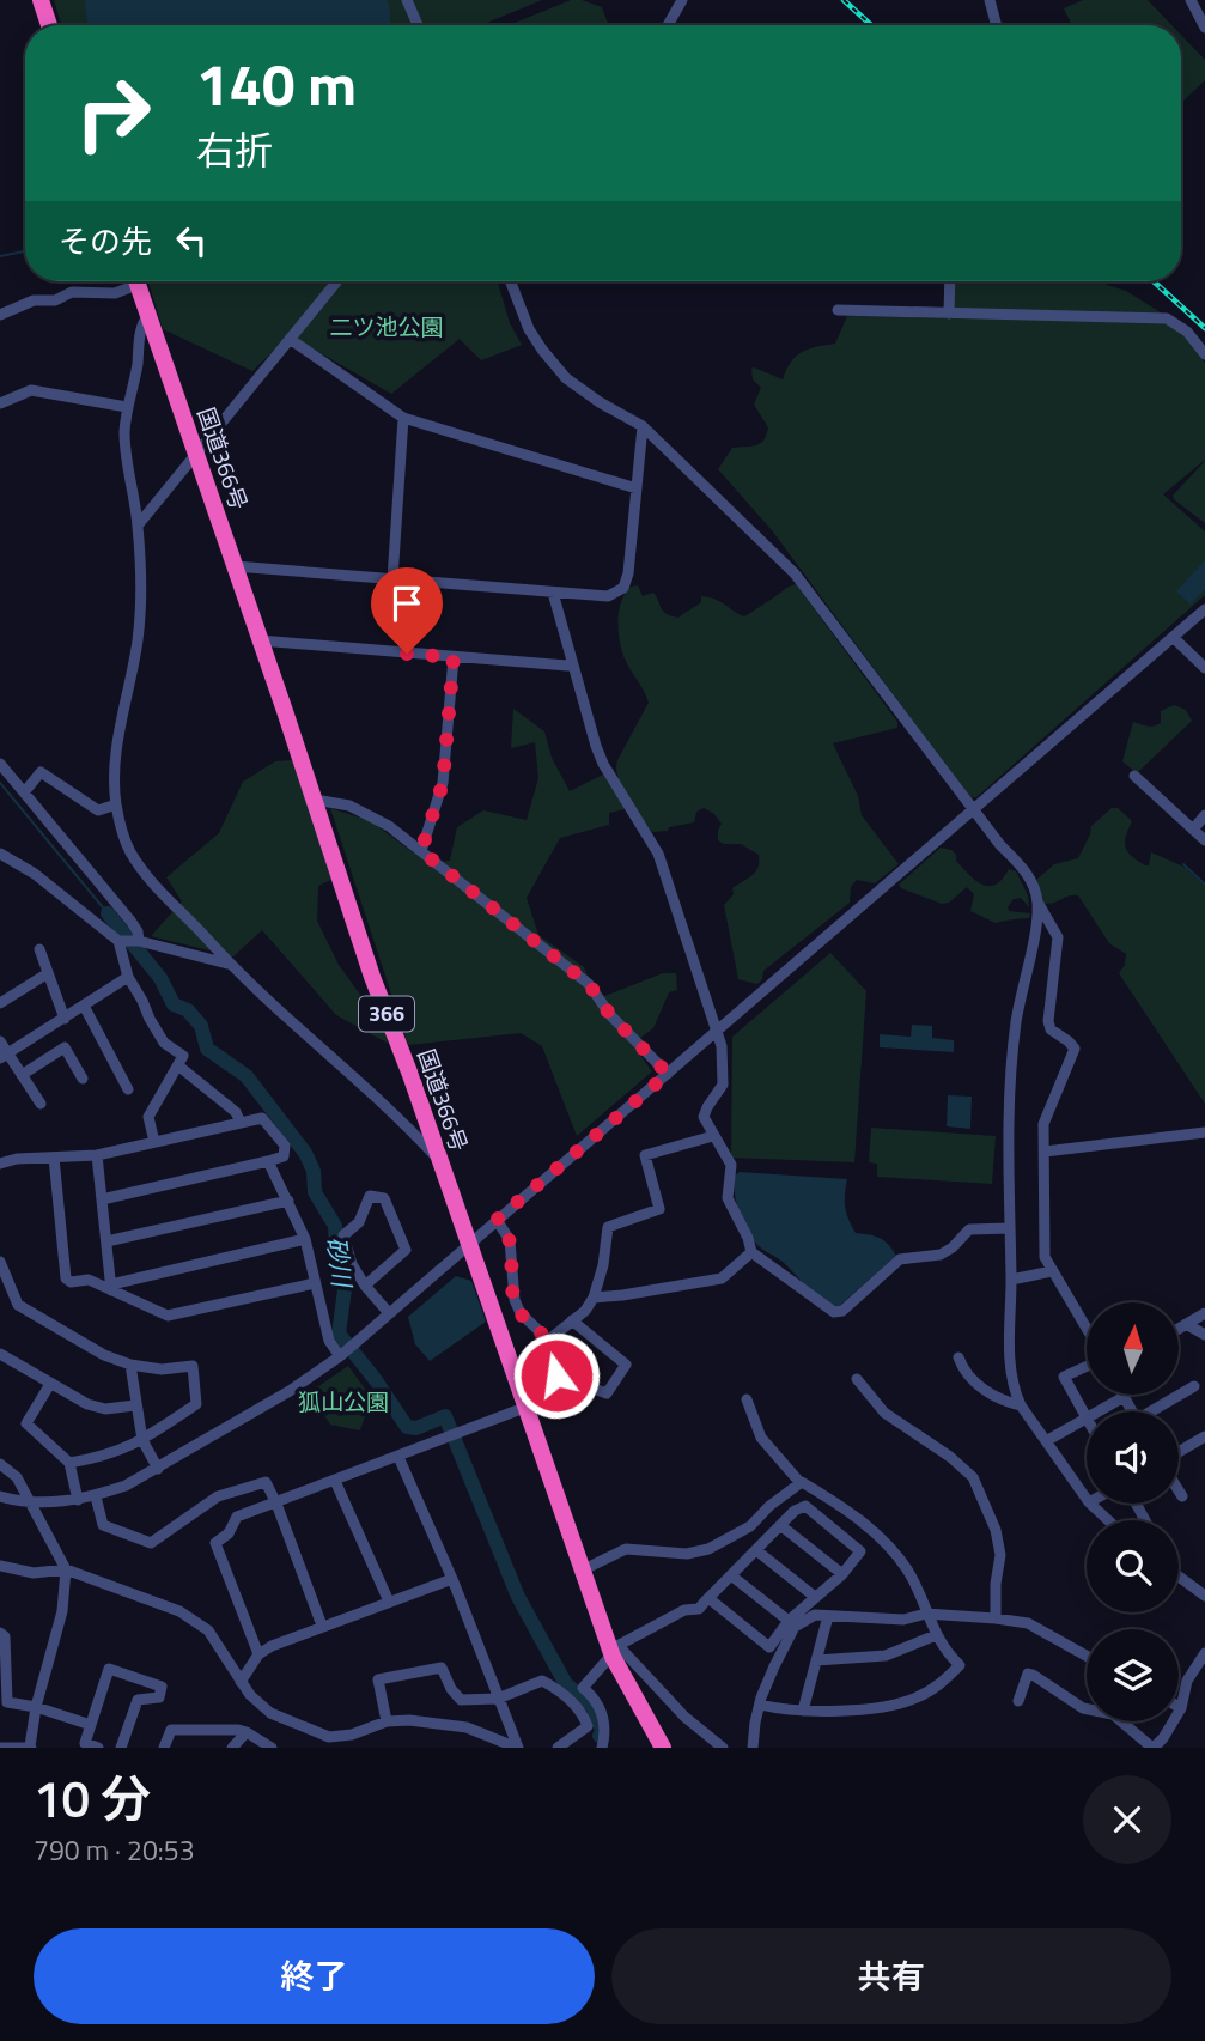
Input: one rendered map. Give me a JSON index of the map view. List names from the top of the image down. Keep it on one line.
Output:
{"streets":{"highway":["国道366号","366"]},"water":["砂川"],"parks":["二ツ池公園","狐山公園"],"north":"top","page":{"turn":["140 m","右折"],"then":"その先","heading":["10 分","790 m · 20:53"],"buttons":["終了","共有"]}}
